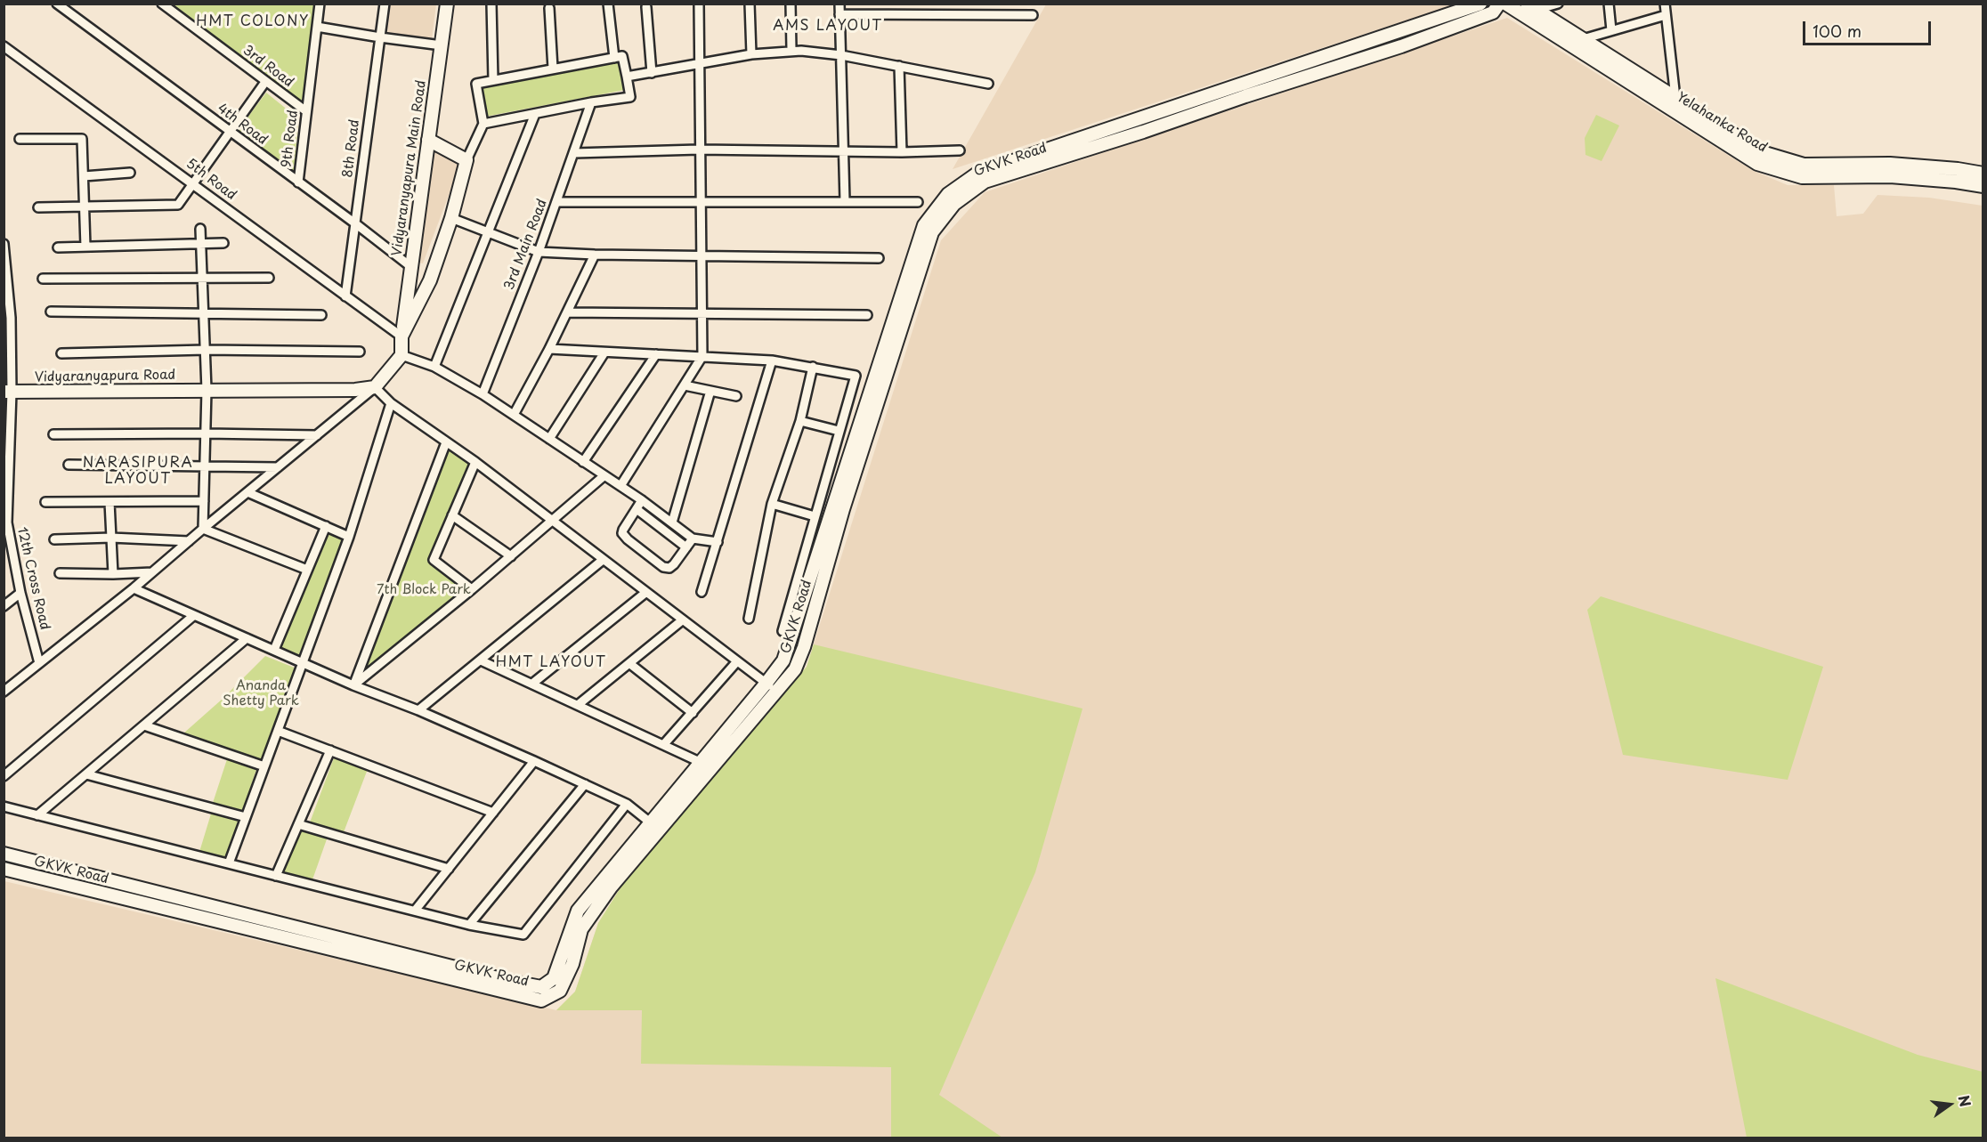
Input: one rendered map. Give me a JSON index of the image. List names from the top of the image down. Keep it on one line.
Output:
{"streets":{"main road":["Yelahanka Road","GKVK Road","Vidyaranyapura Main Road","Vidyaranyapura Road"],"street":["3rd Road","4th Road","9th Road","8th Road","5th Road","3rd Main Road","12th Cross Road"]},"crossings":[["3rd Road","9th Road"],["4th Road","9th Road"],["4th Road","8th Road"],["4th Road","Vidyaranyapura Main Road"],["8th Road","5th Road"],["Vidyaranyapura Main Road","5th Road"],["Vidyaranyapura Road","12th Cross Road"]],"districts":["HMT COLONY","AMS LAYOUT","NARASIPURA LAYOUT","HMT LAYOUT"],"parks":["7th Block Park","Ananda Shetty Park"],"scale_bar":"100 m","north":"right"}
